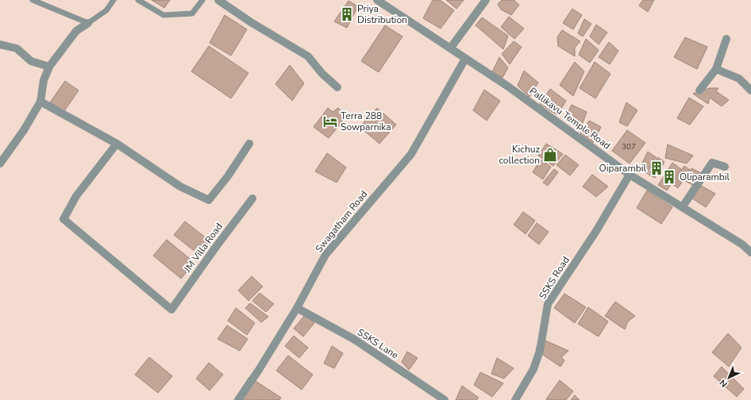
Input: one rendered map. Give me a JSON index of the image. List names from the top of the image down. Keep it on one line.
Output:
{"streets":{"street":["Pallikavu Temple Road","Swagatham Road","JM Villa Road","SSKS Road","SSKS Lane"]},"crossings":[["Pallikavu Temple Road","Swagatham Road"],["Pallikavu Temple Road","SSKS Road"],["Swagatham Road","SSKS Lane"]],"places":{"building":["Priya Distribution","Oiparambil","Oliparambil"],"hotel":["Terra 288 Sowparnika"],"shop":["Kichuz collection"]},"house_numbers":["307"],"north":"bottom left"}
